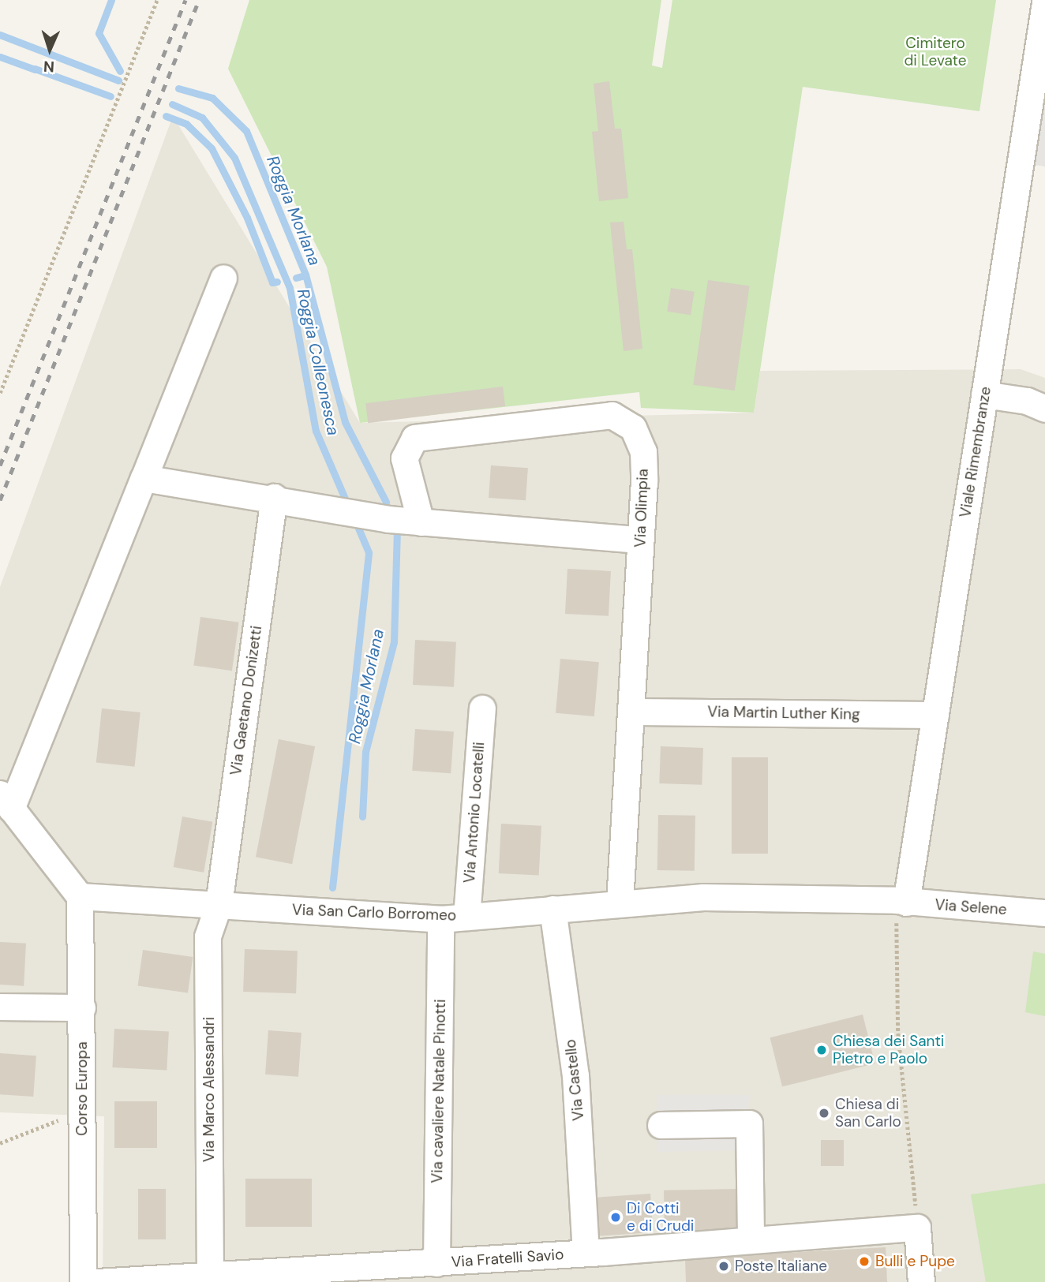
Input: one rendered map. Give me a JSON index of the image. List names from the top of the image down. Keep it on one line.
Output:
{"streets":{"street":["Viale Rimembranze","Via Olimpia","Via Gaetano Donizetti","Via Martin Luther King","Via Antonio Locatelli","Via Selene","Via San Carlo Borromeo","Via Castello","Corso Europa","Via Marco Alessandri","Via cavaliere Natale Pinotti","Via Fratelli Savio"]},"crossings":[["Viale Rimembranze","Via Martin Luther King"],["Viale Rimembranze","Via Selene"],["Viale Rimembranze","Via San Carlo Borromeo"],["Via Olimpia","Via Martin Luther King"],["Via Olimpia","Via San Carlo Borromeo"],["Via Gaetano Donizetti","Via San Carlo Borromeo"],["Via Gaetano Donizetti","Via Marco Alessandri"],["Via Antonio Locatelli","Via San Carlo Borromeo"],["Via Selene","Via San Carlo Borromeo"],["Via San Carlo Borromeo","Via Castello"],["Via San Carlo Borromeo","Corso Europa"],["Via San Carlo Borromeo","Via Marco Alessandri"],["Via San Carlo Borromeo","Via cavaliere Natale Pinotti"],["Via Castello","Via Fratelli Savio"],["Via Marco Alessandri","Via Fratelli Savio"],["Via cavaliere Natale Pinotti","Via Fratelli Savio"]],"water":["Roggia Morlana","Roggia Colleonesca"],"parks":["Cimitero di Levate"],"places":["Chiesa dei Santi Pietro e Paolo","Chiesa di San Carlo","Di Cotti e di Crudi","Bulli e Pupe","Poste Italiane"],"north":"bottom"}
